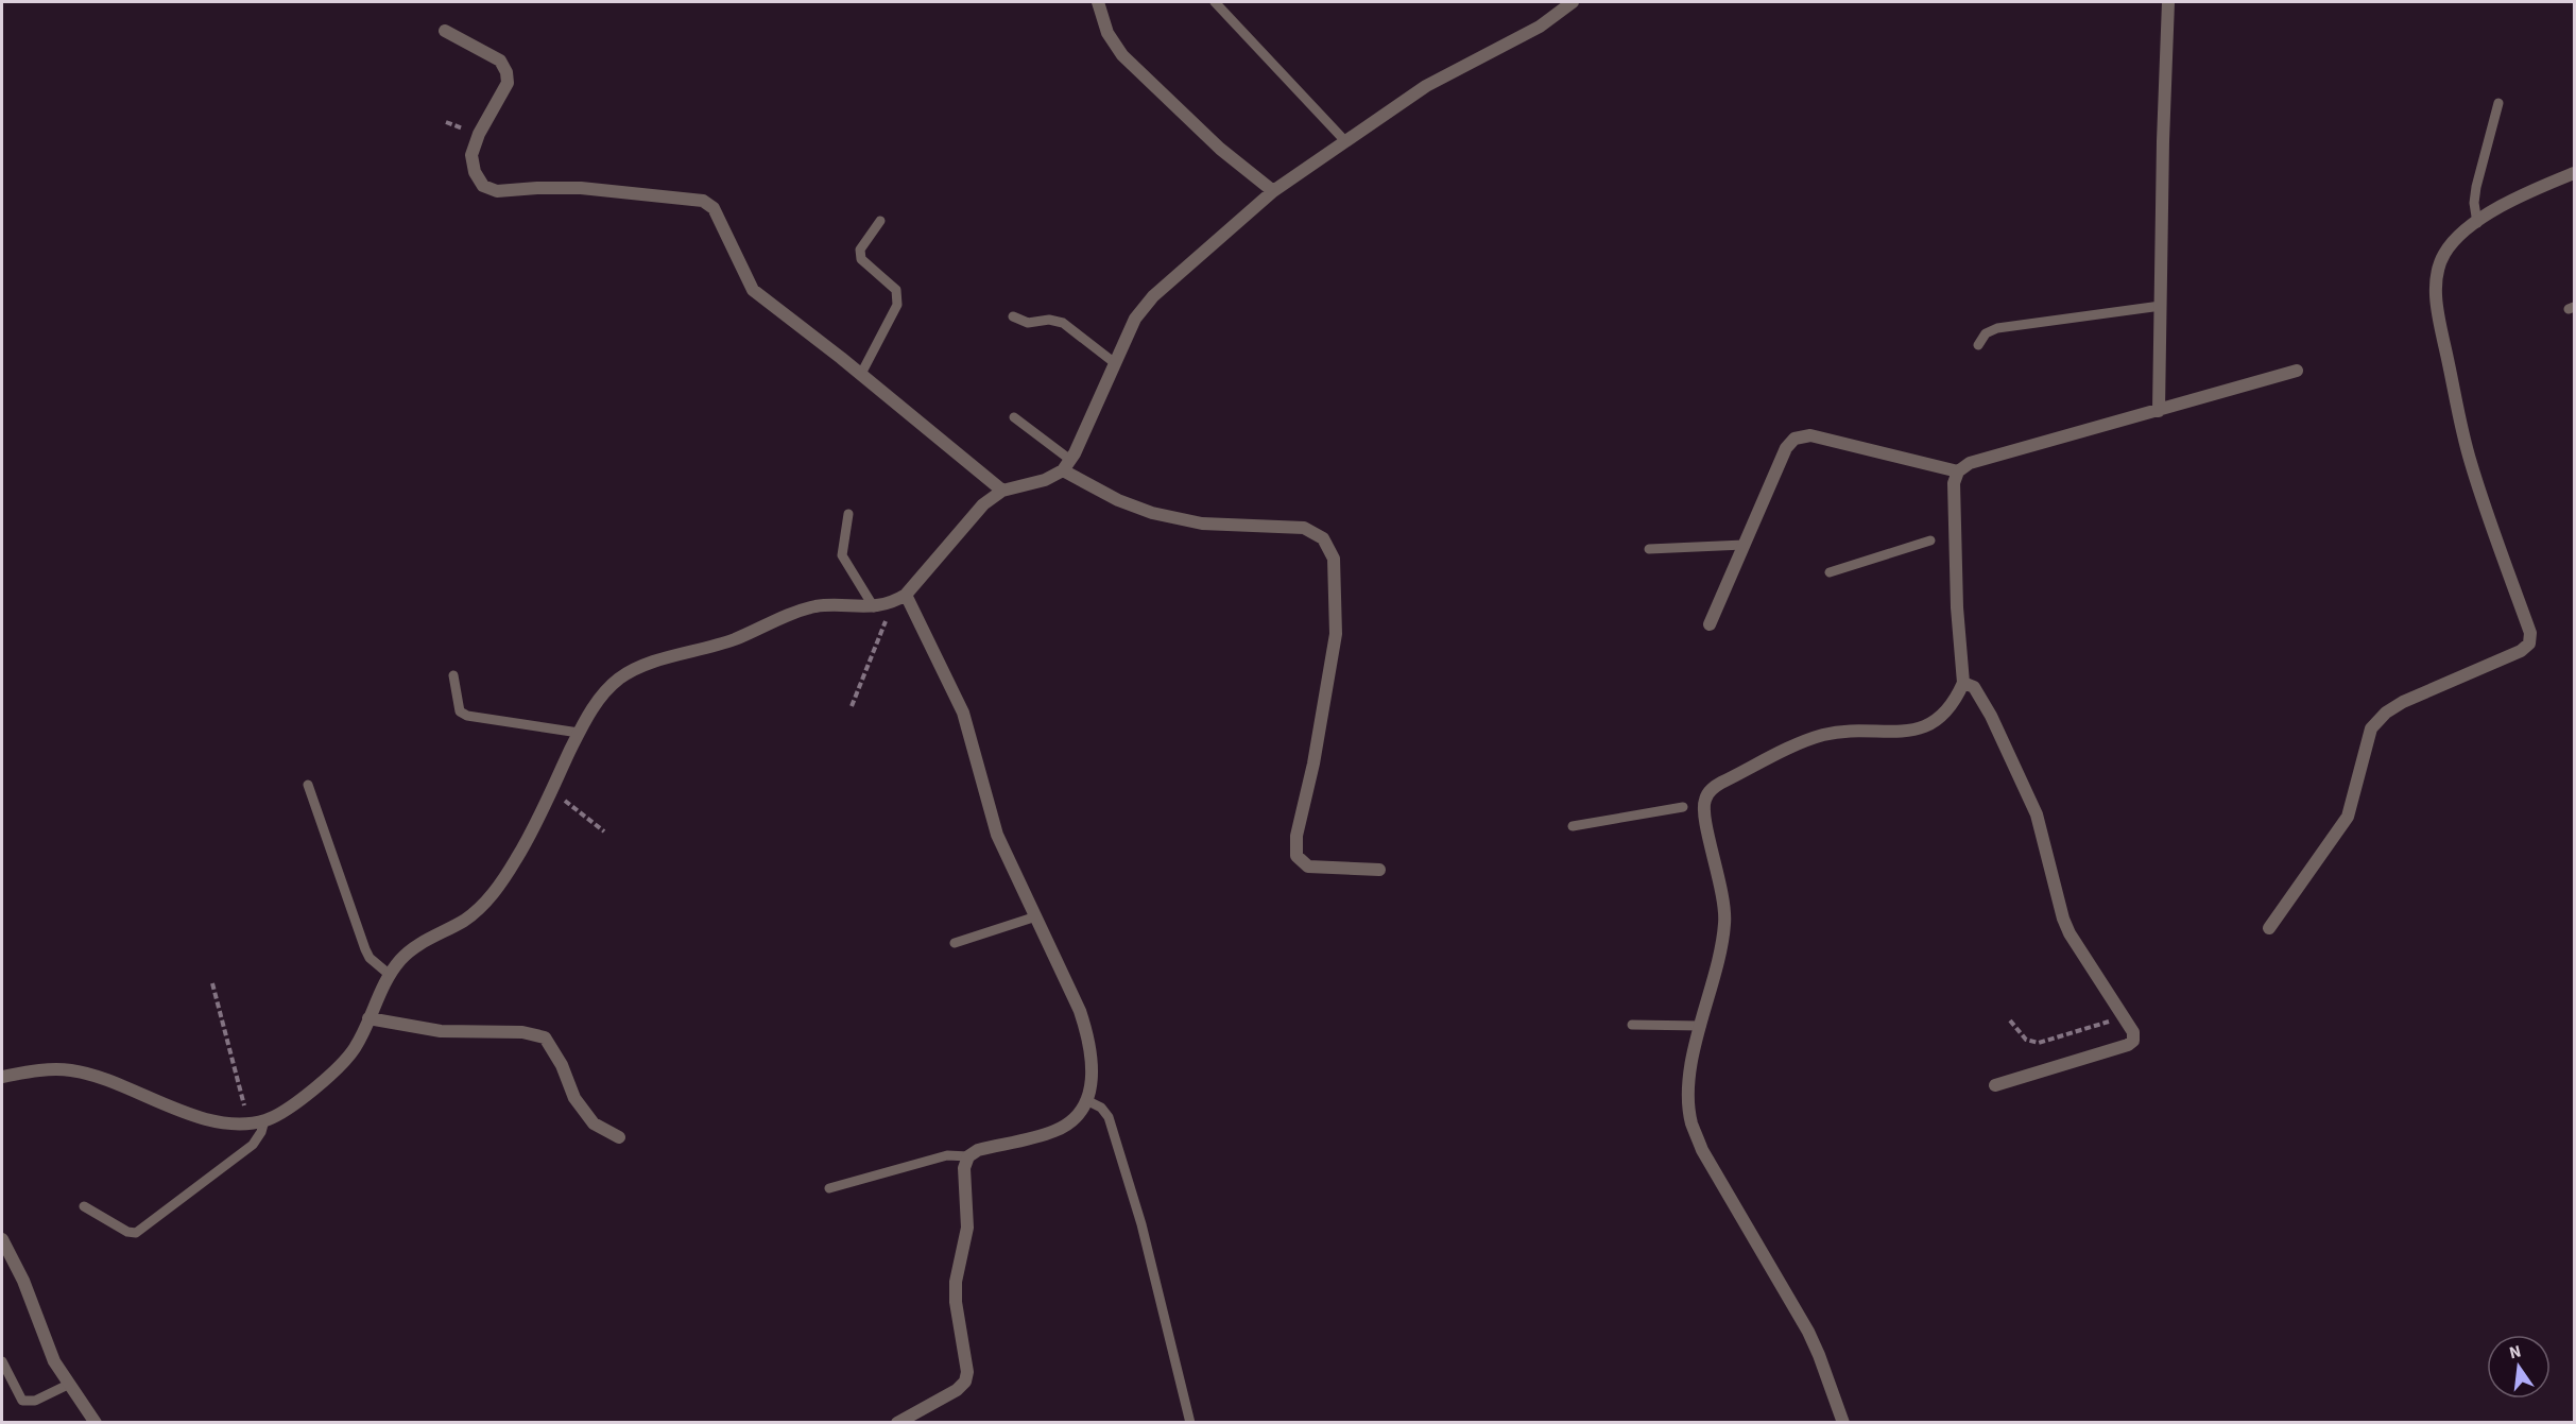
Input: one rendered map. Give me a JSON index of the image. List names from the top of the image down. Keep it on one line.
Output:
{"north":"top"}
